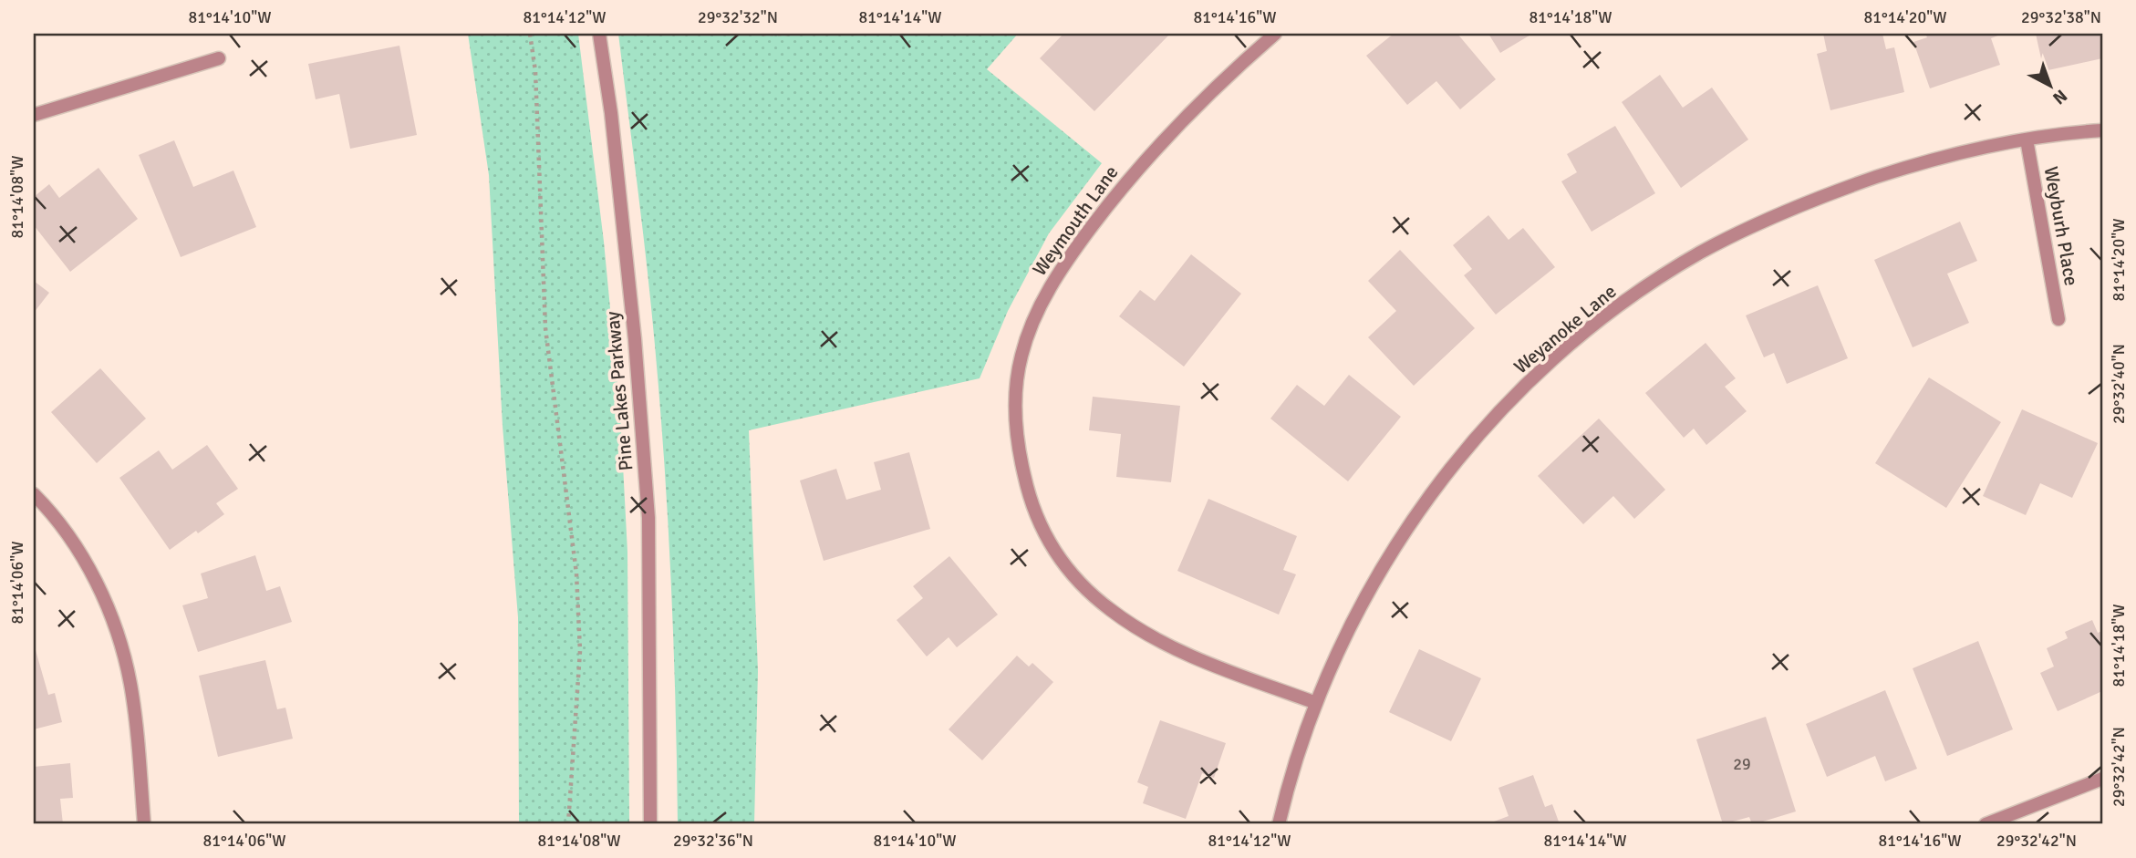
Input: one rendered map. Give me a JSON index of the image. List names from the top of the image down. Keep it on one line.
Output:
{"streets":{"street":["Weymouth Lane","Weyburh Place","Weyanoke Lane","Pine Lakes Parkway"]},"crossings":[["Weymouth Lane","Weyanoke Lane"],["Weyburh Place","Weyanoke Lane"]],"house_numbers":["29"],"north":"bottom right","coordinates":["81°14'10\"W","81°14'12\"W","29°32'32\"N","81°14'14\"W","81°14'16\"W","81°14'18\"W","81°14'20\"W","29°32'38\"N","81°14'08\"W","29°32'40\"N","81°14'06\"W","29°32'42\"N","29°32'36\"N"]}
